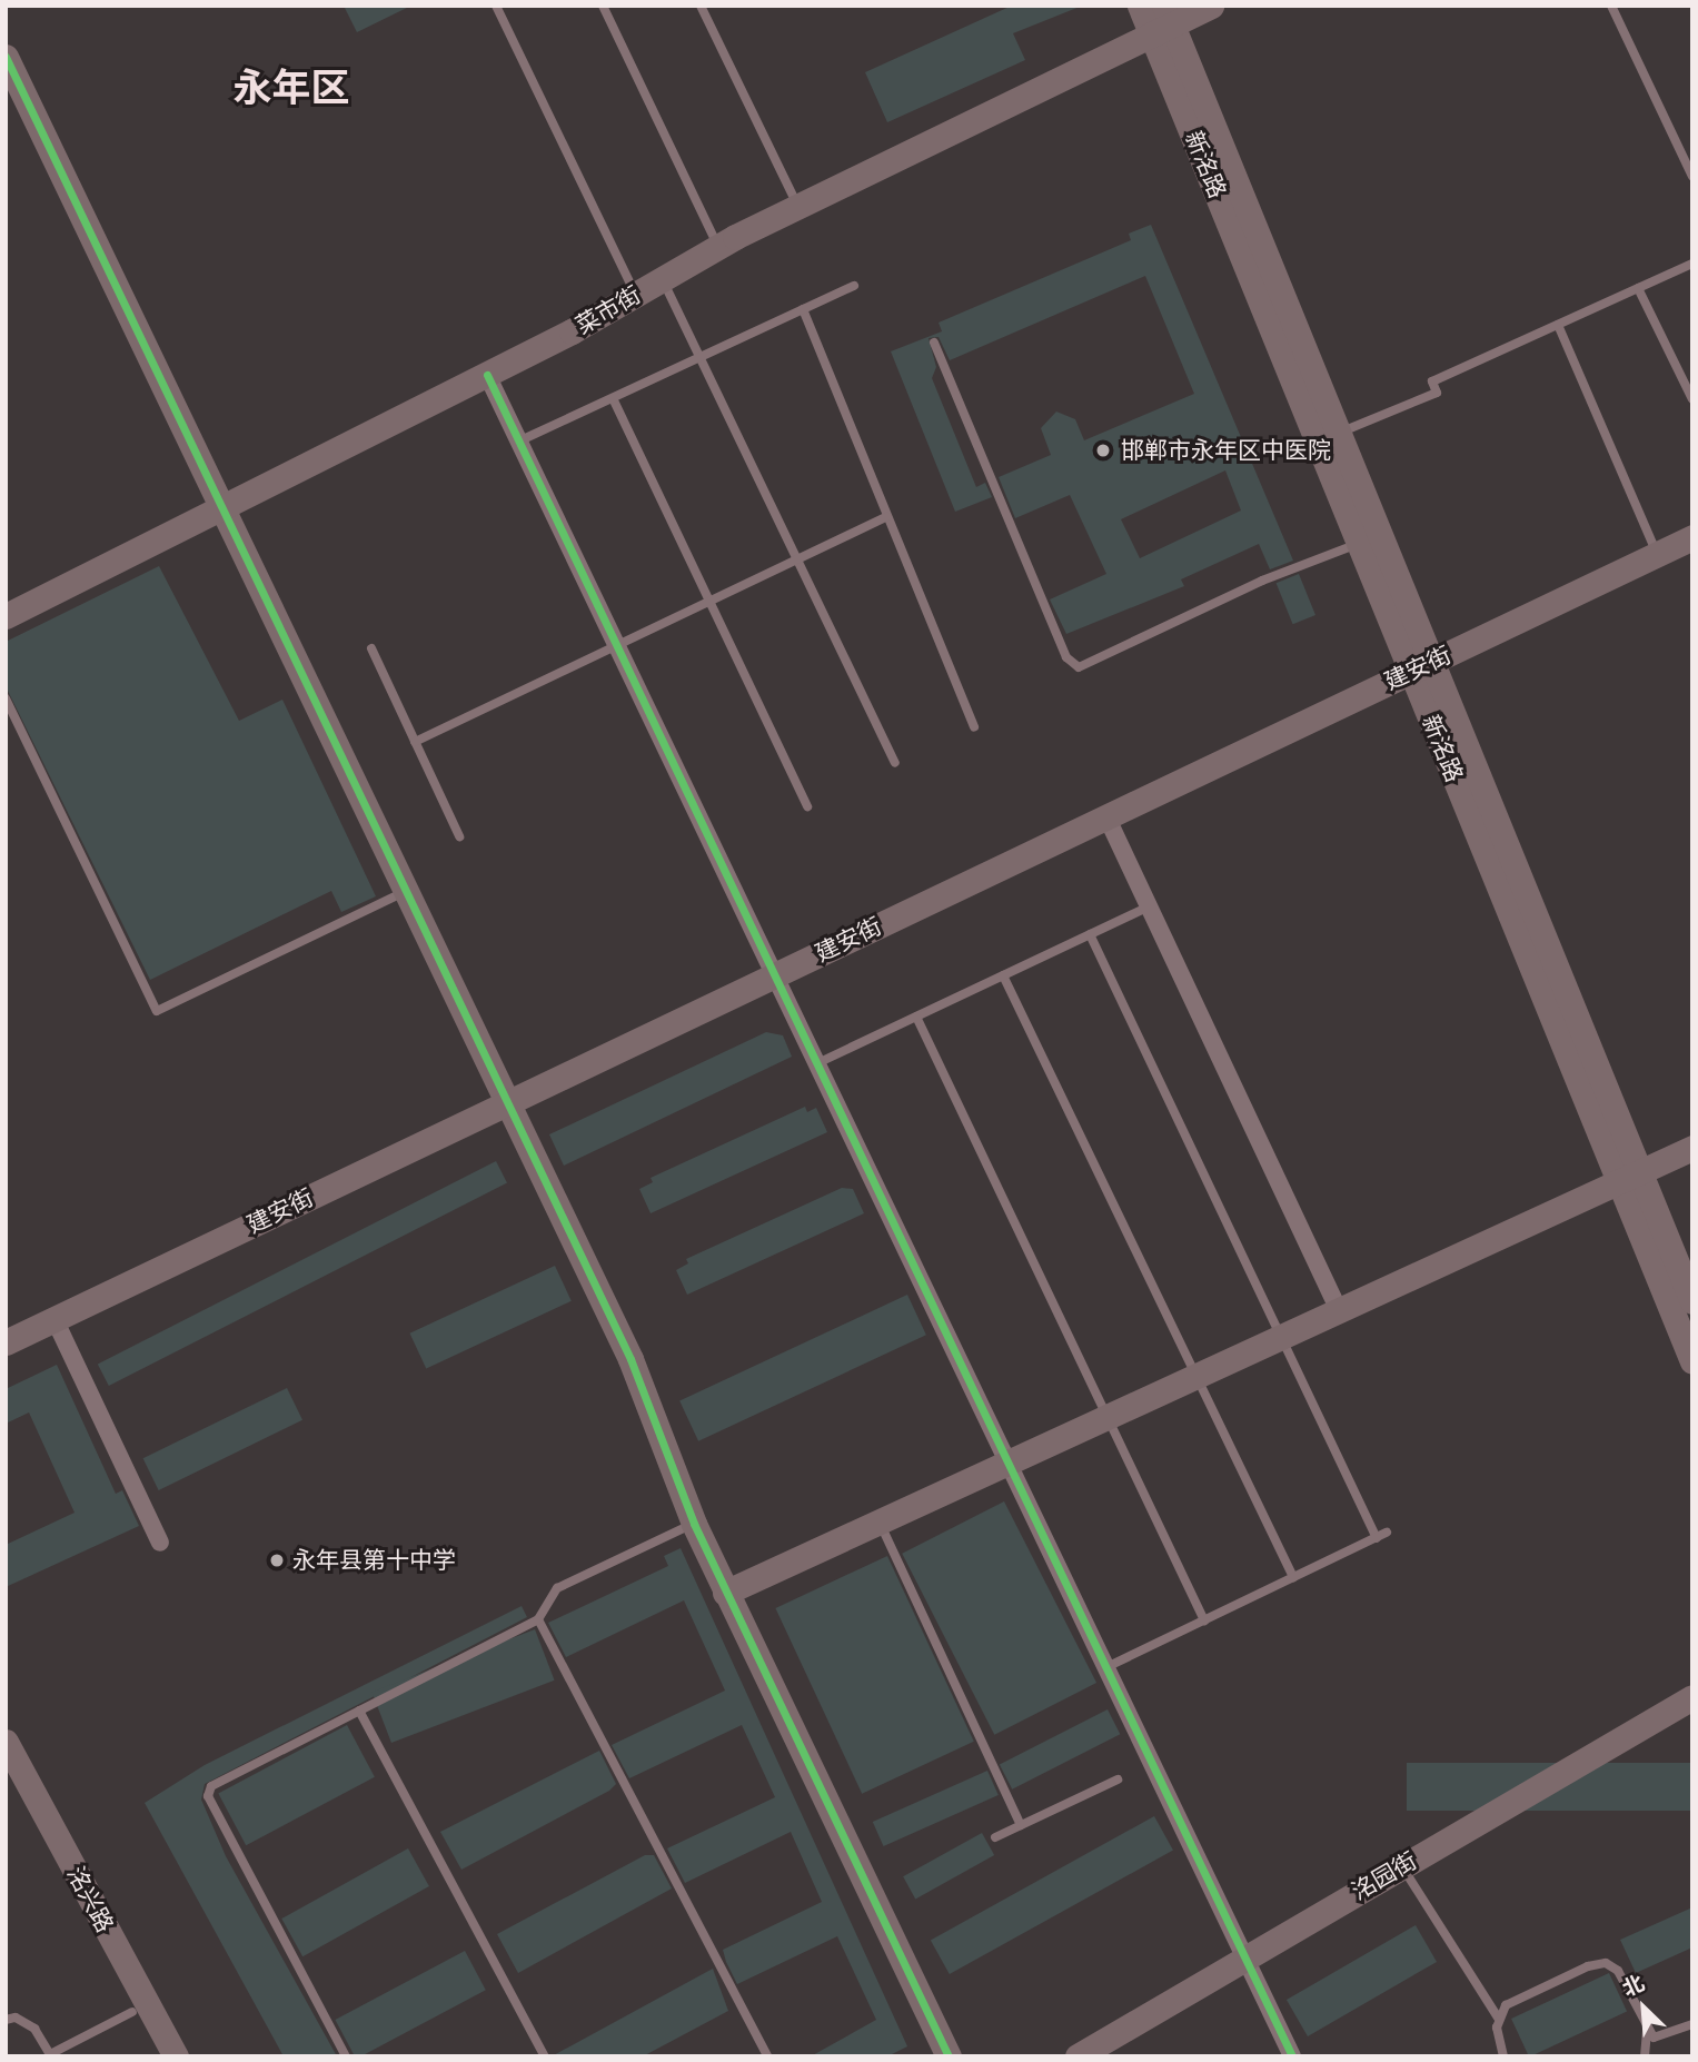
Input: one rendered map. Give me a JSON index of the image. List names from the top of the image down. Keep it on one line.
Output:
{"streets":{"street":["新洺路","菜市街","建安街","洺园街","洺兴路"]},"crossings":[["新洺路","菜市街"],["新洺路","建安街"]],"districts":["永年区"],"places":["邯郸市永年区中医院","永年县第十中学"],"north":"top left"}
